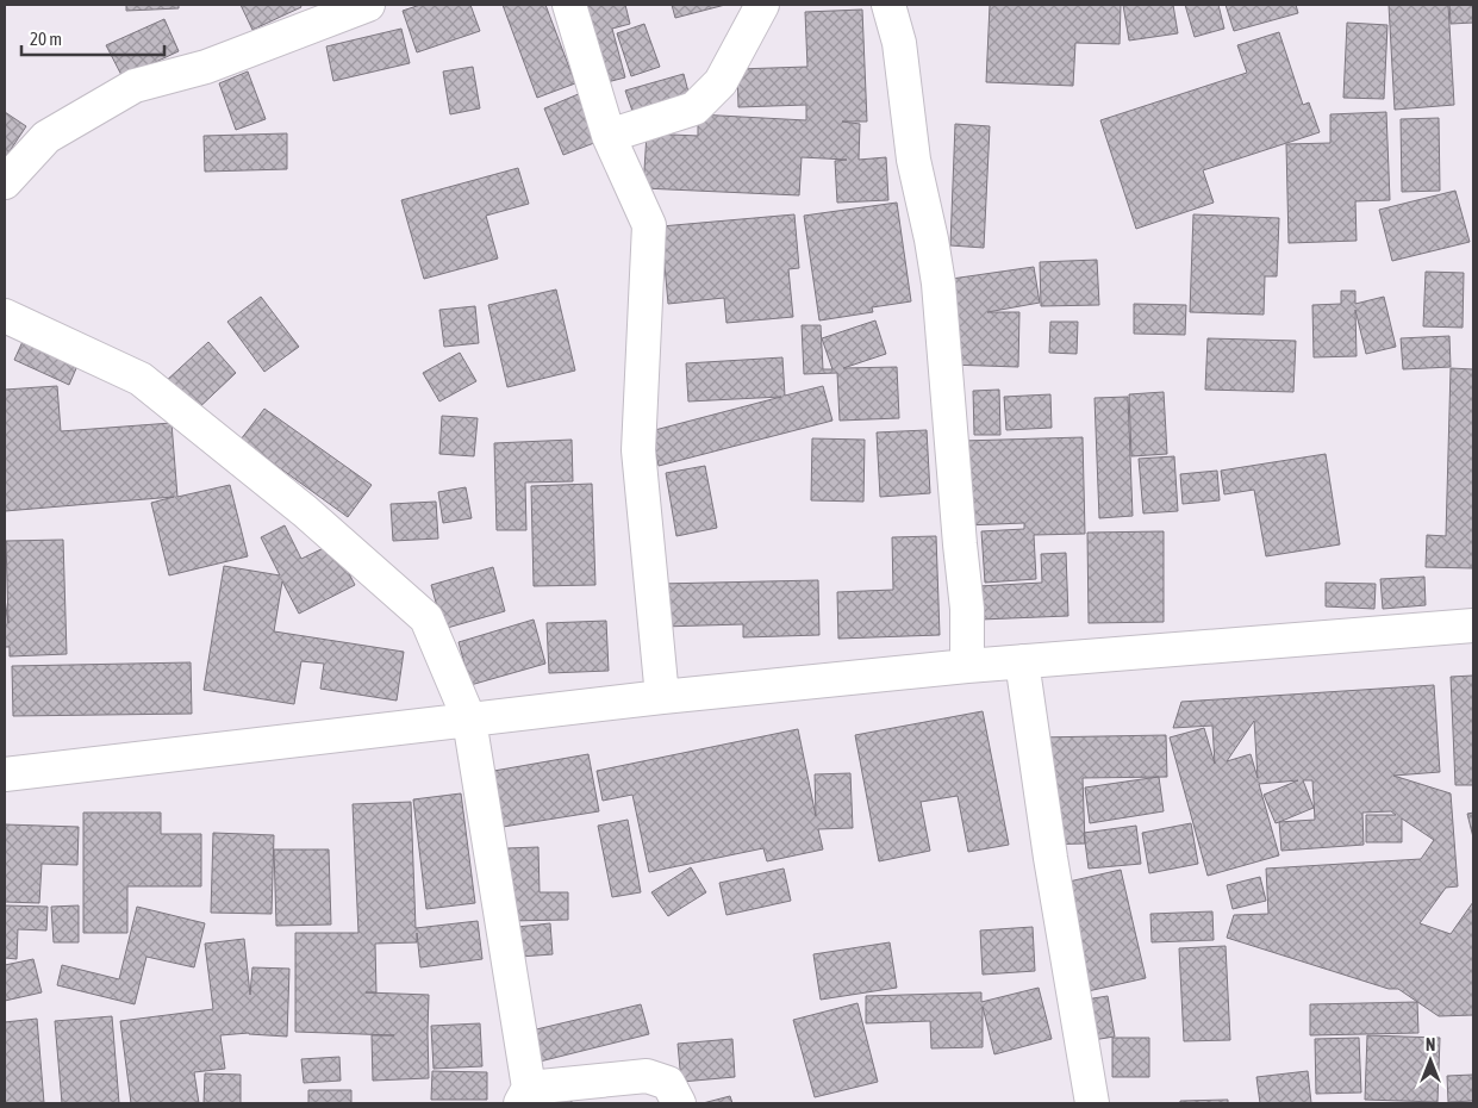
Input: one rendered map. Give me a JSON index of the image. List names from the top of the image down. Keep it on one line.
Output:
{"scale_bar":"20 m","north":"top"}
